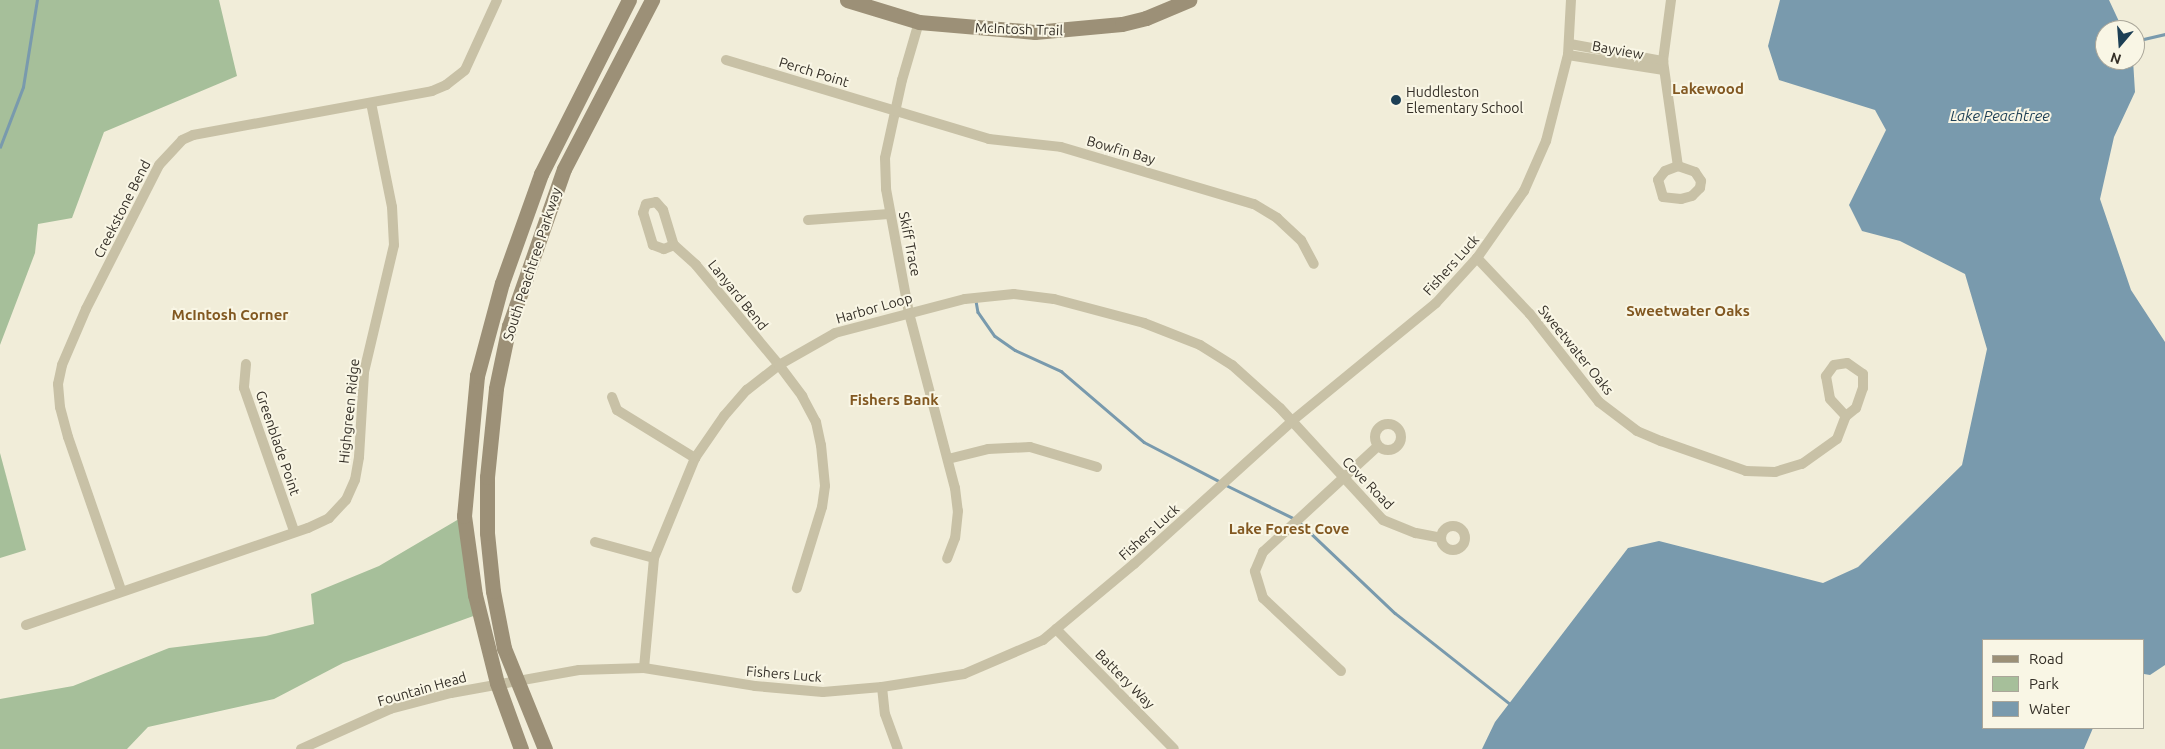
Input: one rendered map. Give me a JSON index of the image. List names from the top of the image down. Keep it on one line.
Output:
{"streets":{"main road":["McIntosh Trail","South Peachtree Parkway"],"street":["Bayview","Perch Point","Bowfin Bay","Creekstone Bend","Skiff Trace","Fishers Luck","Lanyard Bend","Harbor Loop","Sweetwater Oaks","Highgreen Ridge","Greenblade Point","Cove Road","Battery Way","Fountain Head"]},"crossings":[["McIntosh Trail","Skiff Trace"],["Bayview","Fishers Luck"],["Perch Point","Bowfin Bay"],["Perch Point","Skiff Trace"],["Bowfin Bay","Skiff Trace"],["Creekstone Bend","Highgreen Ridge"],["Skiff Trace","Harbor Loop"],["South Peachtree Parkway","Fishers Luck"],["South Peachtree Parkway","Fountain Head"],["Fishers Luck","Harbor Loop"],["Fishers Luck","Sweetwater Oaks"],["Fishers Luck","Cove Road"],["Fishers Luck","Battery Way"],["Fishers Luck","Fountain Head"],["Lanyard Bend","Harbor Loop"],["Harbor Loop","Cove Road"],["Highgreen Ridge","Greenblade Point"]],"districts":["Lakewood","Sweetwater Oaks","McIntosh Corner","Fishers Bank","Lake Forest Cove"],"water":["Lake Peachtree"],"places":["Huddleston Elementary School"],"legend":["Road","Park","Water"],"north":"bottom"}
